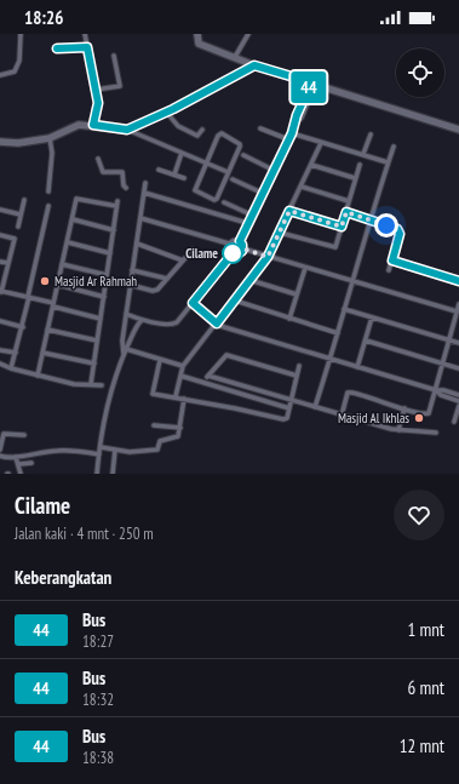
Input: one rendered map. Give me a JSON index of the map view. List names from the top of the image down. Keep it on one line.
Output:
{"places":["Cilame","Masjid Ar Rahmah","Masjid Al Ikhlas"],"lines":["bus line 44"],"page":{"status":"18:26","on_map":"44","heading":[["Cilame","Jalan kaki · 4 mnt · 250 m"],"Keberangkatan"],"list":[{"mark":"44","name":"Bus","note":"18:27","value":"1 mnt"},{"mark":"44","name":"Bus","note":"18:32","value":"6 mnt"},{"mark":"44","name":"Bus","note":"18:38","value":"12 mnt"}]}}
